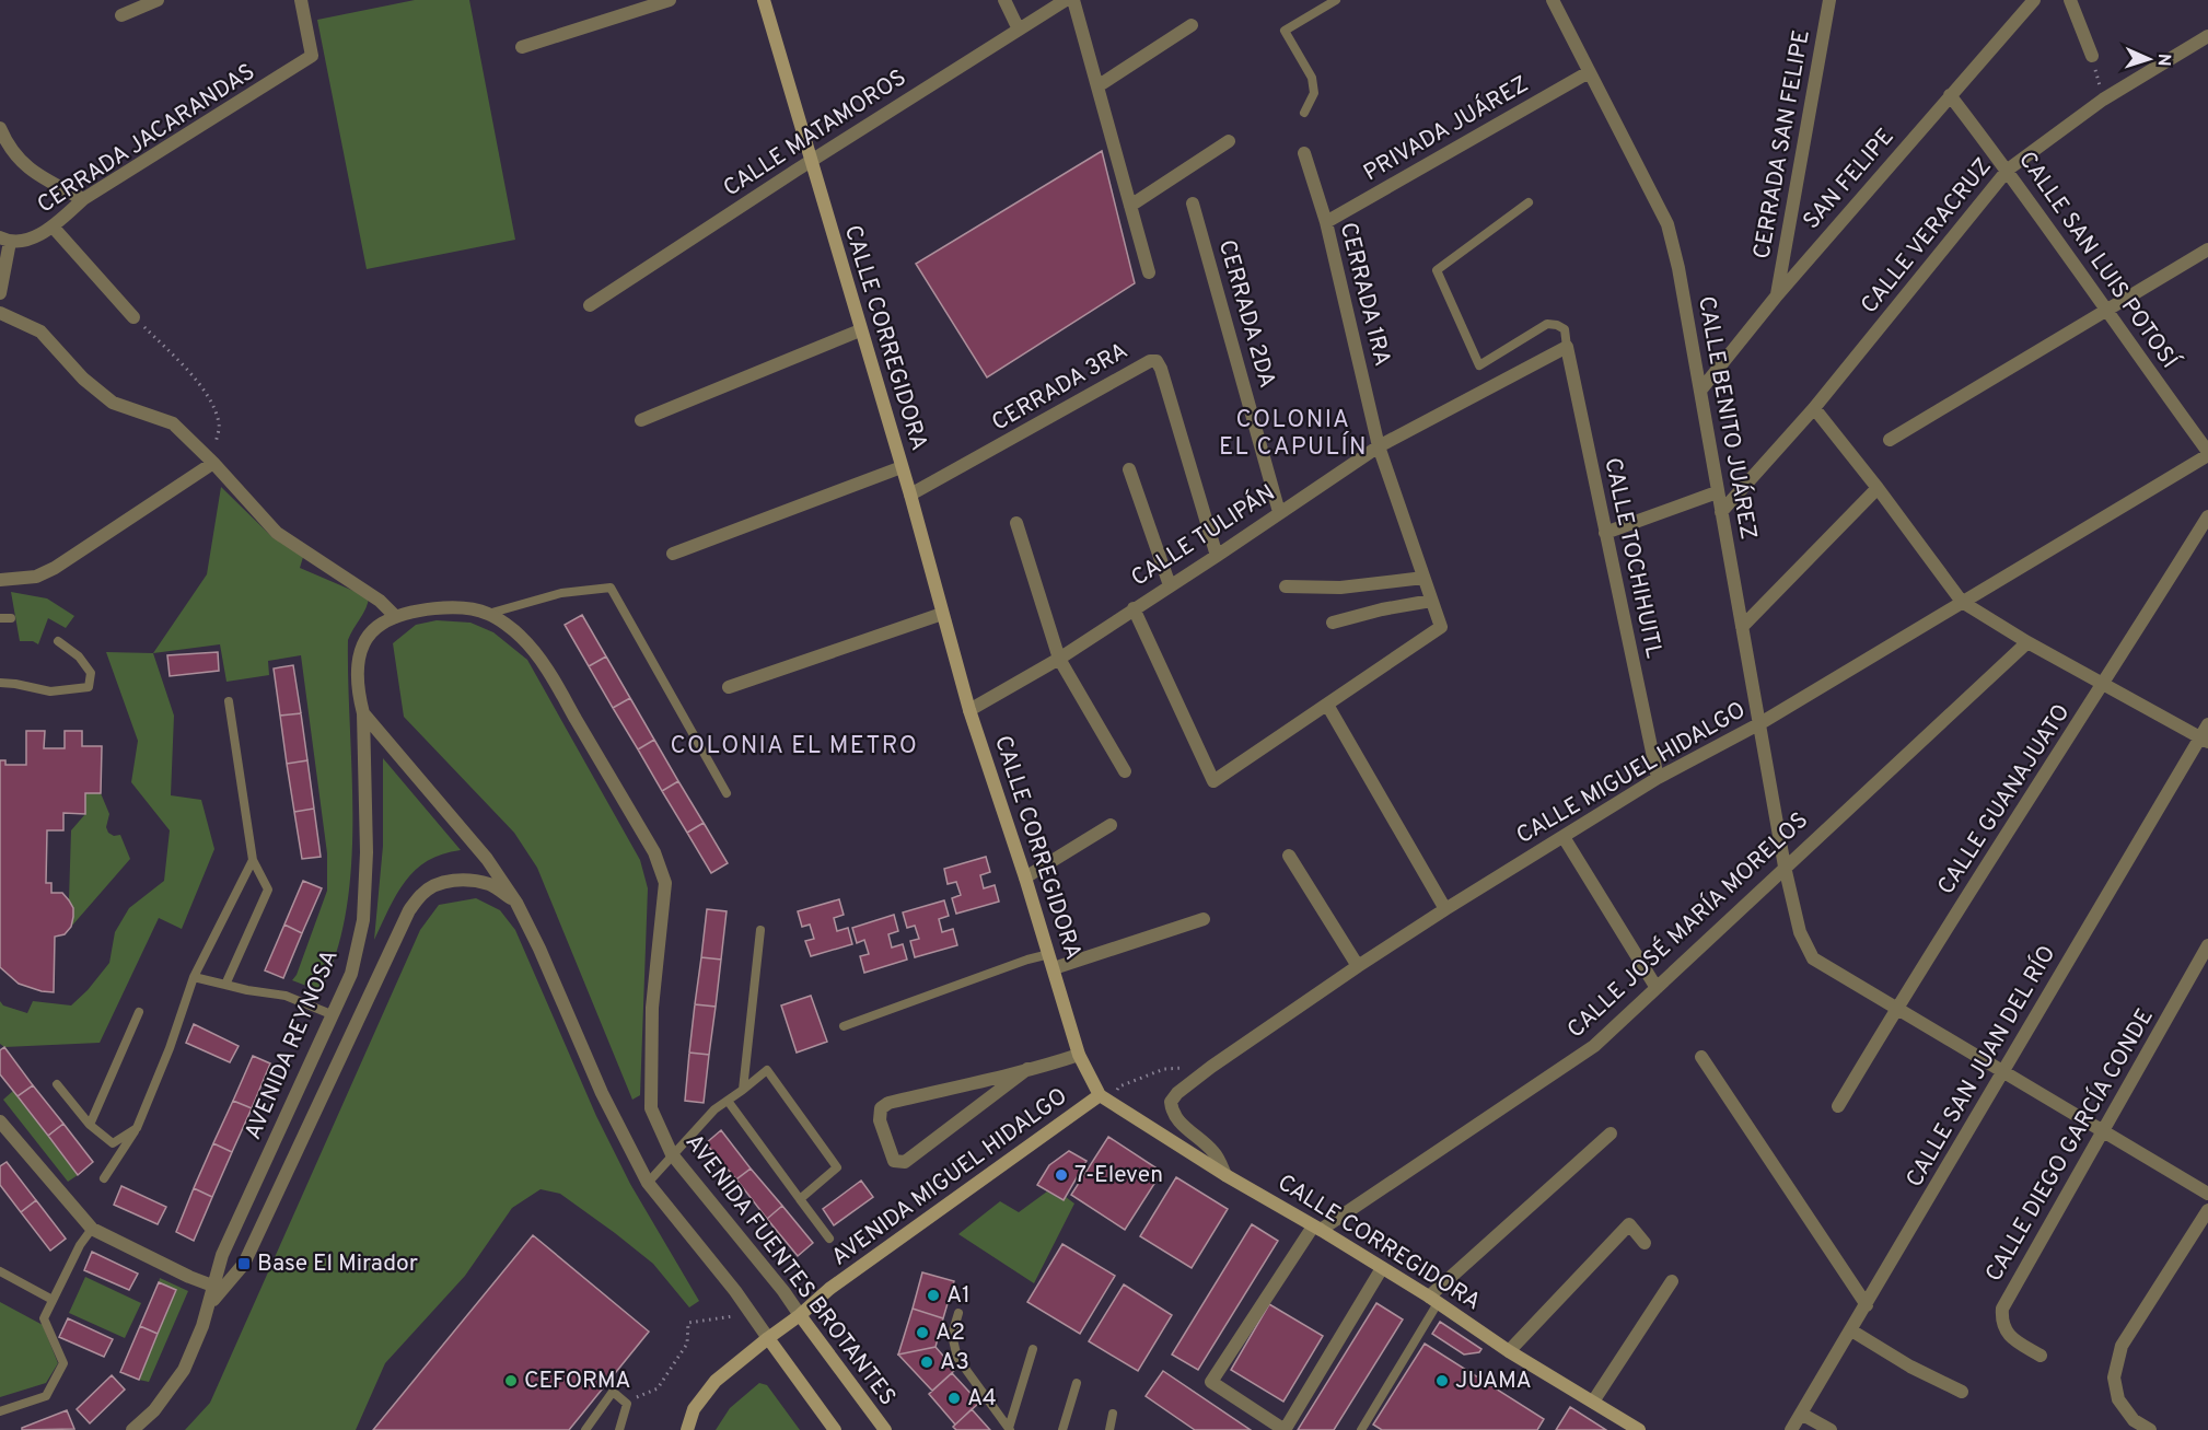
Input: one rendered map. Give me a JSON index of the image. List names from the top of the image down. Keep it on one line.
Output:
{"streets":{"street":["PRIVADA JUÁREZ","CALLE MATAMOROS","CERRADA JACARANDAS","CERRADA SAN FELIPE","SAN FELIPE","CALLE VERACRUZ","CALLE SAN LUIS POTOSÍ","CERRADA 1RA","CERRADA 2DA","CALLE CORREGIDORA","CERRADA 3RA","CALLE BENITO JUÁREZ","CALLE TULIPÁN","CALLE TOCHIHUITL","CALLE MIGUEL HIDALGO","CALLE GUANAJUATO","CALLE JOSÉ MARÍA MORELOS","AVENIDA REYNOSA","CALLE SAN JUAN DEL RÍO","CALLE DIEGO GARCÍA CONDE","AVENIDA MIGUEL HIDALGO","AVENIDA FUENTES BROTANTES"]},"crossings":[["PRIVADA JUÁREZ","CERRADA 1RA"],["PRIVADA JUÁREZ","CALLE BENITO JUÁREZ"],["CALLE MATAMOROS","CALLE CORREGIDORA"],["CERRADA SAN FELIPE","SAN FELIPE"],["SAN FELIPE","CALLE SAN LUIS POTOSÍ"],["SAN FELIPE","CALLE BENITO JUÁREZ"],["CALLE VERACRUZ","CALLE SAN LUIS POTOSÍ"],["CALLE VERACRUZ","CALLE BENITO JUÁREZ"],["CALLE SAN LUIS POTOSÍ","CALLE MIGUEL HIDALGO"],["CERRADA 1RA","CALLE TULIPÁN"],["CERRADA 2DA","CALLE TULIPÁN"],["CALLE CORREGIDORA","CERRADA 3RA"],["CALLE CORREGIDORA","CALLE TULIPÁN"],["CALLE CORREGIDORA","CALLE MIGUEL HIDALGO"],["CALLE CORREGIDORA","CALLE JOSÉ MARÍA MORELOS"],["CALLE CORREGIDORA","AVENIDA MIGUEL HIDALGO"],["CERRADA 3RA","CALLE TULIPÁN"],["CALLE BENITO JUÁREZ","CALLE MIGUEL HIDALGO"],["CALLE BENITO JUÁREZ","CALLE GUANAJUATO"],["CALLE BENITO JUÁREZ","CALLE JOSÉ MARÍA MORELOS"],["CALLE BENITO JUÁREZ","CALLE SAN JUAN DEL RÍO"],["CALLE BENITO JUÁREZ","CALLE DIEGO GARCÍA CONDE"],["CALLE TULIPÁN","CALLE TOCHIHUITL"],["CALLE TOCHIHUITL","CALLE MIGUEL HIDALGO"],["AVENIDA REYNOSA","AVENIDA FUENTES BROTANTES"],["AVENIDA MIGUEL HIDALGO","AVENIDA FUENTES BROTANTES"]],"districts":["COLONIA EL CAPULÍN","COLONIA EL METRO"],"places":{"other":["7-Eleven","A1","A2","A3","CEFORMA","JUAMA","A4"],"transit":["Base El Mirador"]},"north":"right"}
